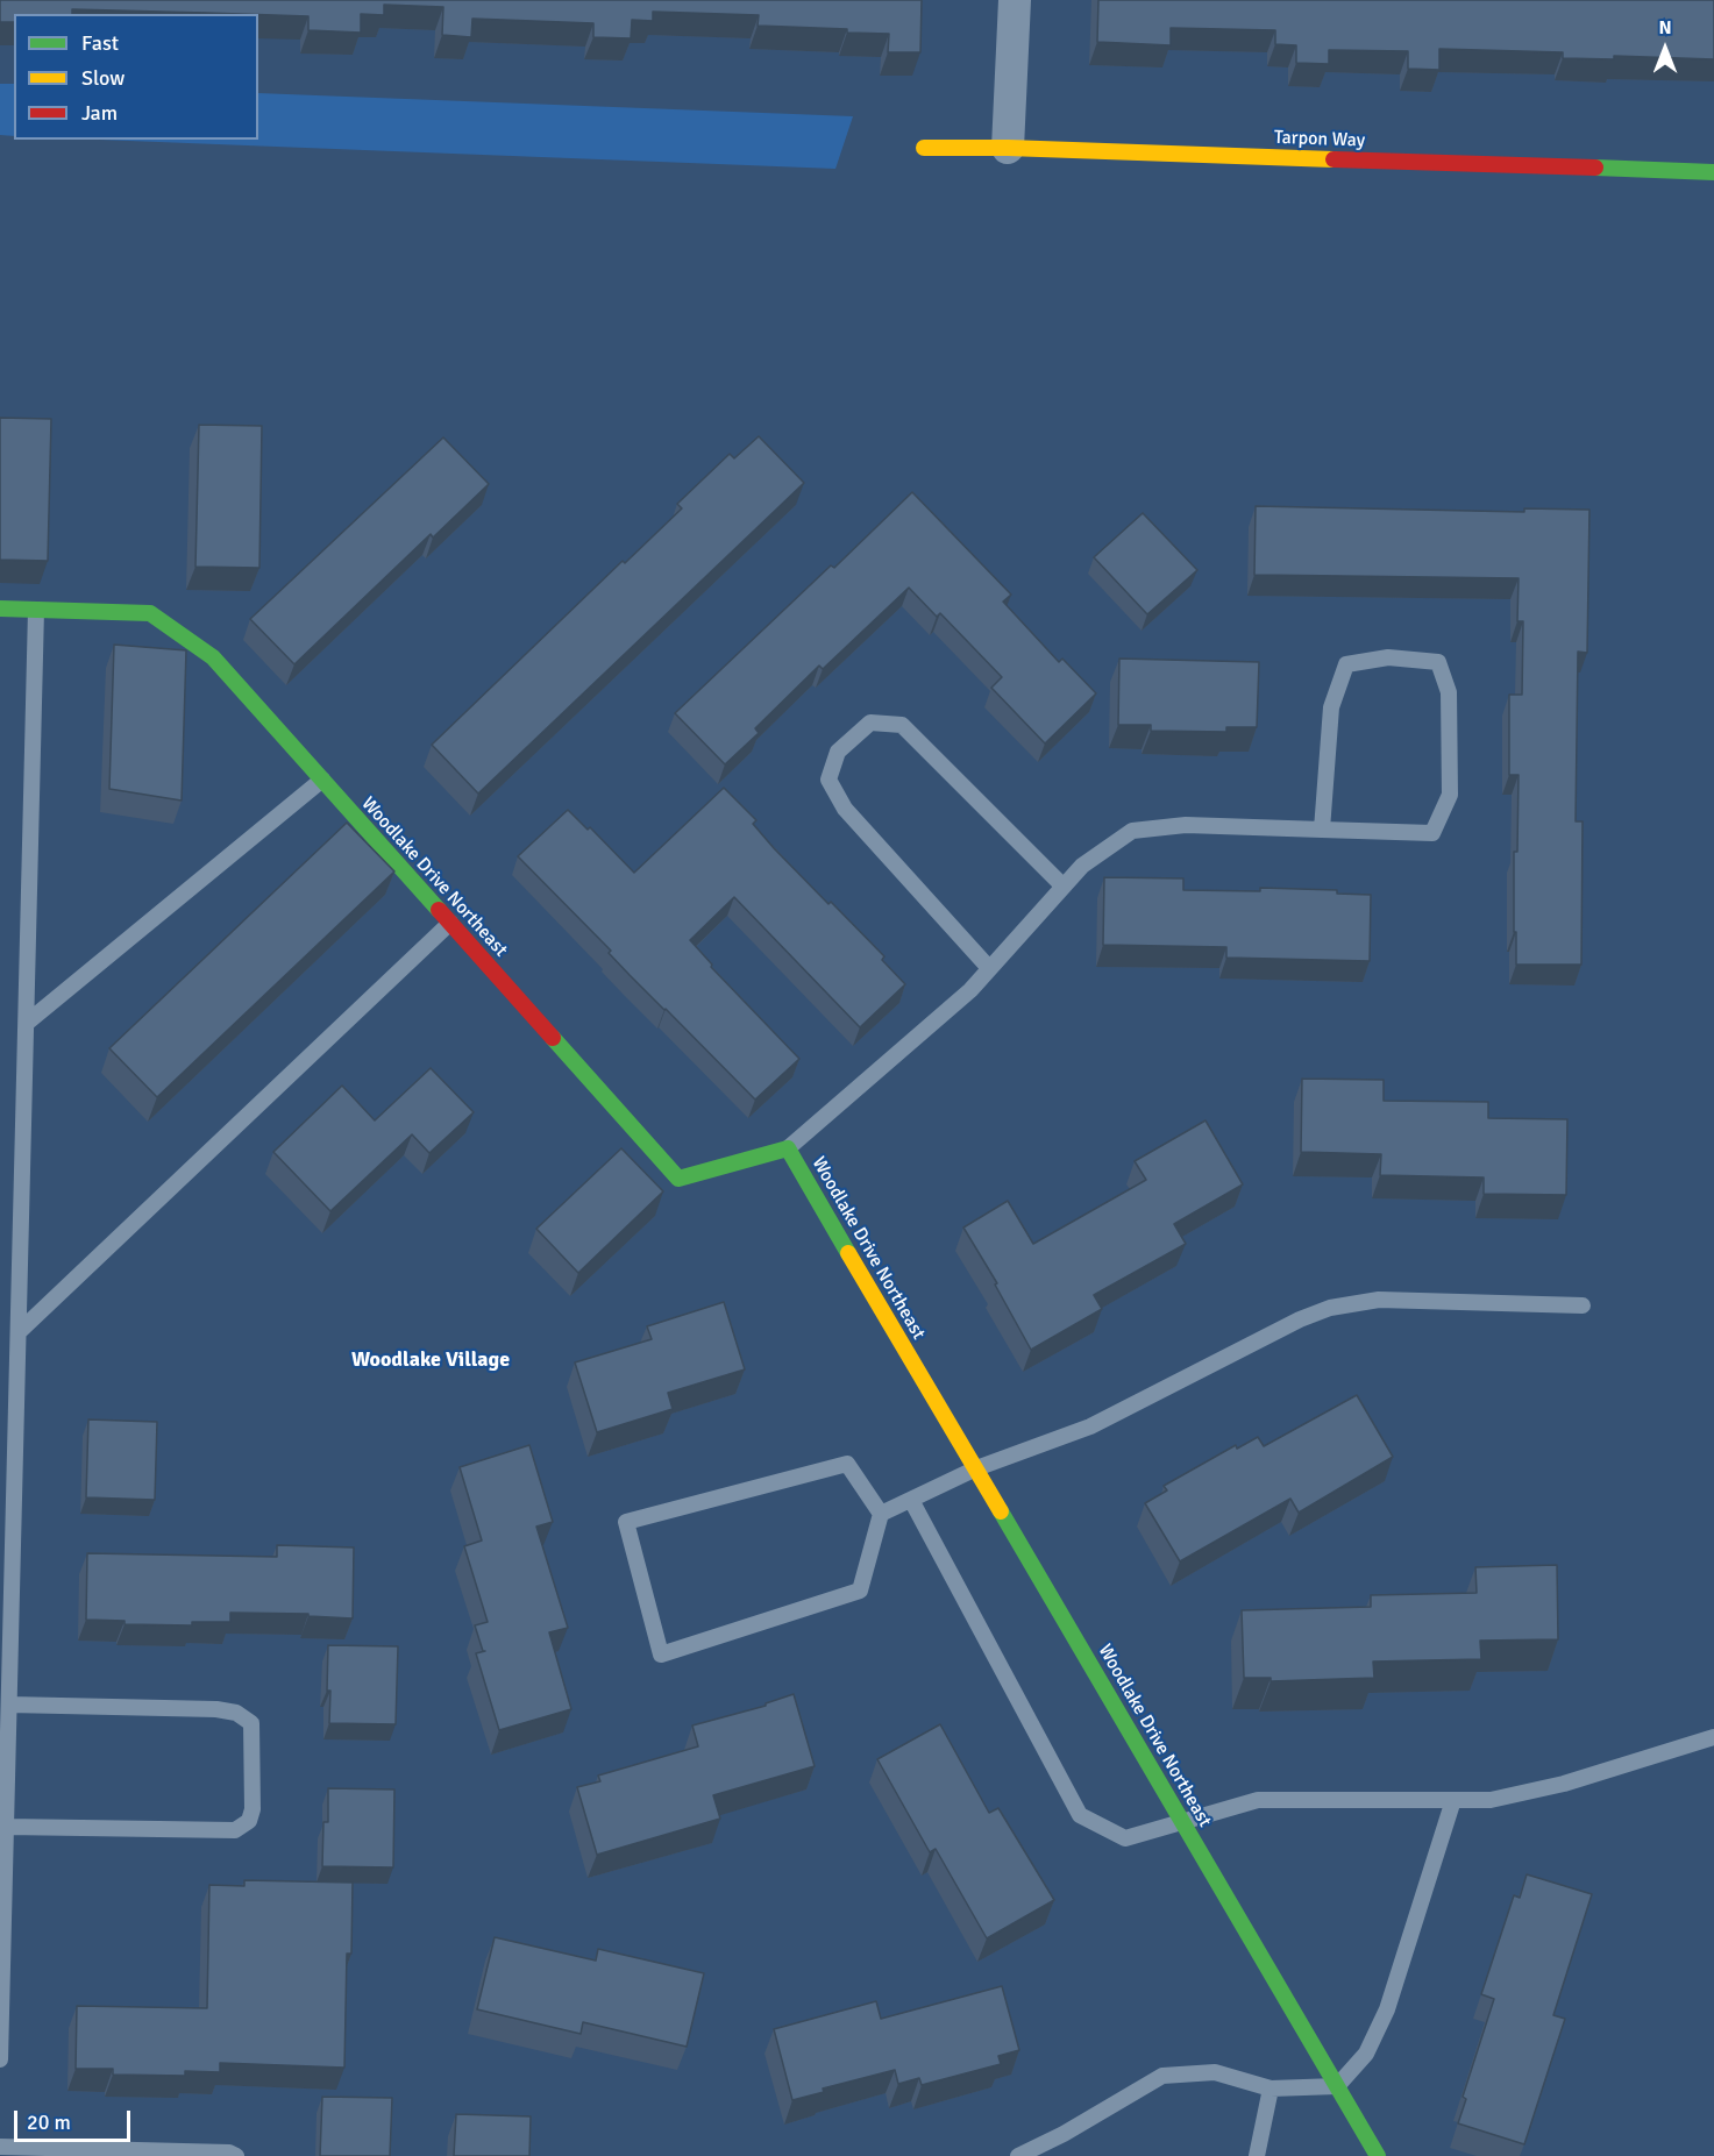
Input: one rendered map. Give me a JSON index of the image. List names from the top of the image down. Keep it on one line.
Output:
{"streets":{"street":["Tarpon Way","Woodlake Drive Northeast"]},"districts":["Woodlake Village"],"legend":["Fast","Slow","Jam"],"scale_bar":"20 m","north":"top"}
